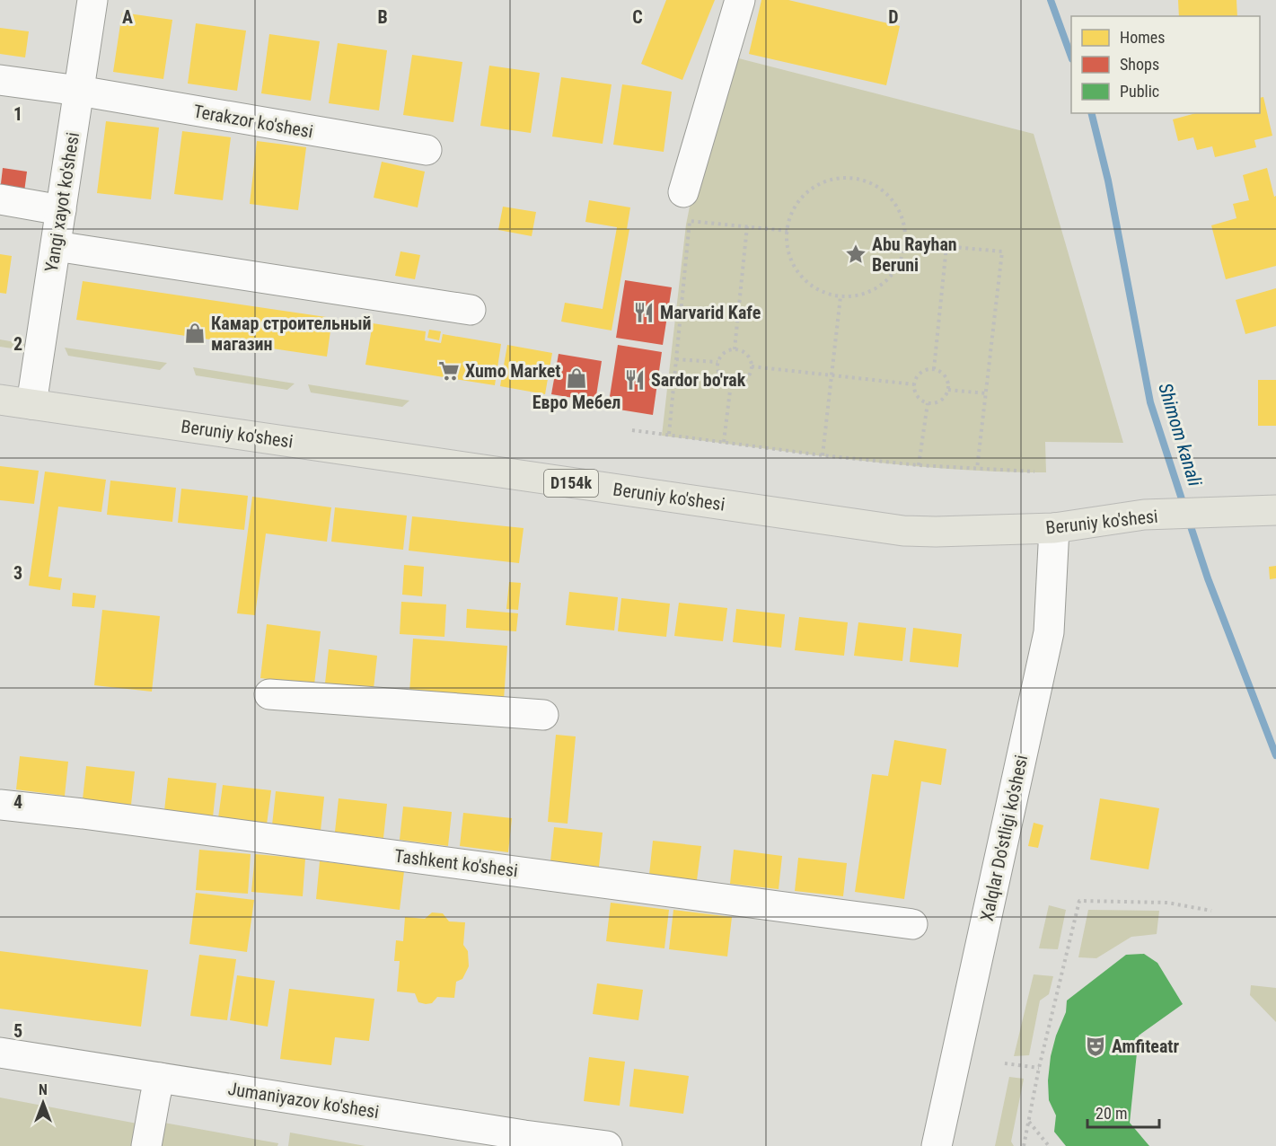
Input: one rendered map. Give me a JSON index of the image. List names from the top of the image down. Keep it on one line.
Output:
{"streets":{"main road":["Beruniy ko'shesi","D154k"],"street":["Terakzor ko'shesi","Yangi xayot ko'shesi","Xalqlar Do'stligi ko'shesi","Tashkent ko'shesi","Jumaniyazov ko'shesi"]},"crossings":[["Terakzor ko'shesi","Yangi xayot ko'shesi"],["Yangi xayot ko'shesi","Beruniy ko'shesi"],["Beruniy ko'shesi","Xalqlar Do'stligi ko'shesi"]],"water":["Shimom kanali"],"places":{"place":["Abu Rayhan Beruni"],"restaurant":["Marvarid Kafe","Sardor bo'rak"],"shop":["Камар строительный магазин","Евро Мебел"],"supermarket":["Xumo Market"],"theatre":["Amfiteatr"]},"legend":["Homes","Shops","Public"],"scale_bar":"20 m","north":"top","grid":{"columns":["A","B","C","D"],"rows":["1","2","3","4","5"]}}
